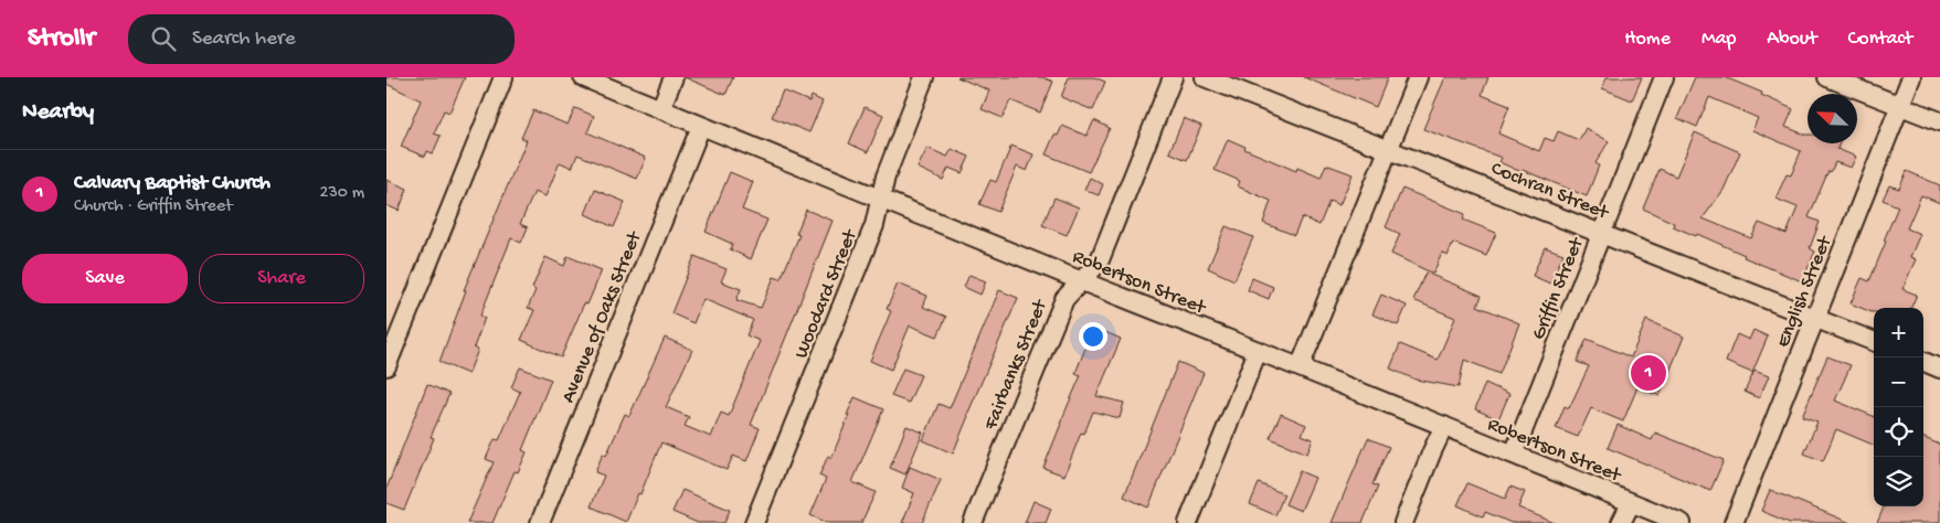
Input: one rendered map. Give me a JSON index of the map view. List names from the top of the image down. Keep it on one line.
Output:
{"streets":{"street":["Cochran Street","Robertson Street","Griffin Street","English Street","Woodard Street","Avenue of Oaks Street","Fairbanks Street"]},"crossings":[["Cochran Street","Griffin Street"],["Cochran Street","English Street"],["Robertson Street","Griffin Street"],["Robertson Street","Woodard Street"],["Robertson Street","Avenue of Oaks Street"],["Robertson Street","Fairbanks Street"]],"north":"top left","page":{"header":"Strollr","search":"Search here","nav":["Home","Map","About","Contact"],"heading":"Nearby","list":[{"mark":"1","name":"Calvary Baptist Church","note":"Church · Griffin Street","value":"230 m"}],"buttons":["Save","Share"],"map_buttons":["+","−"],"pins":"1"}}
